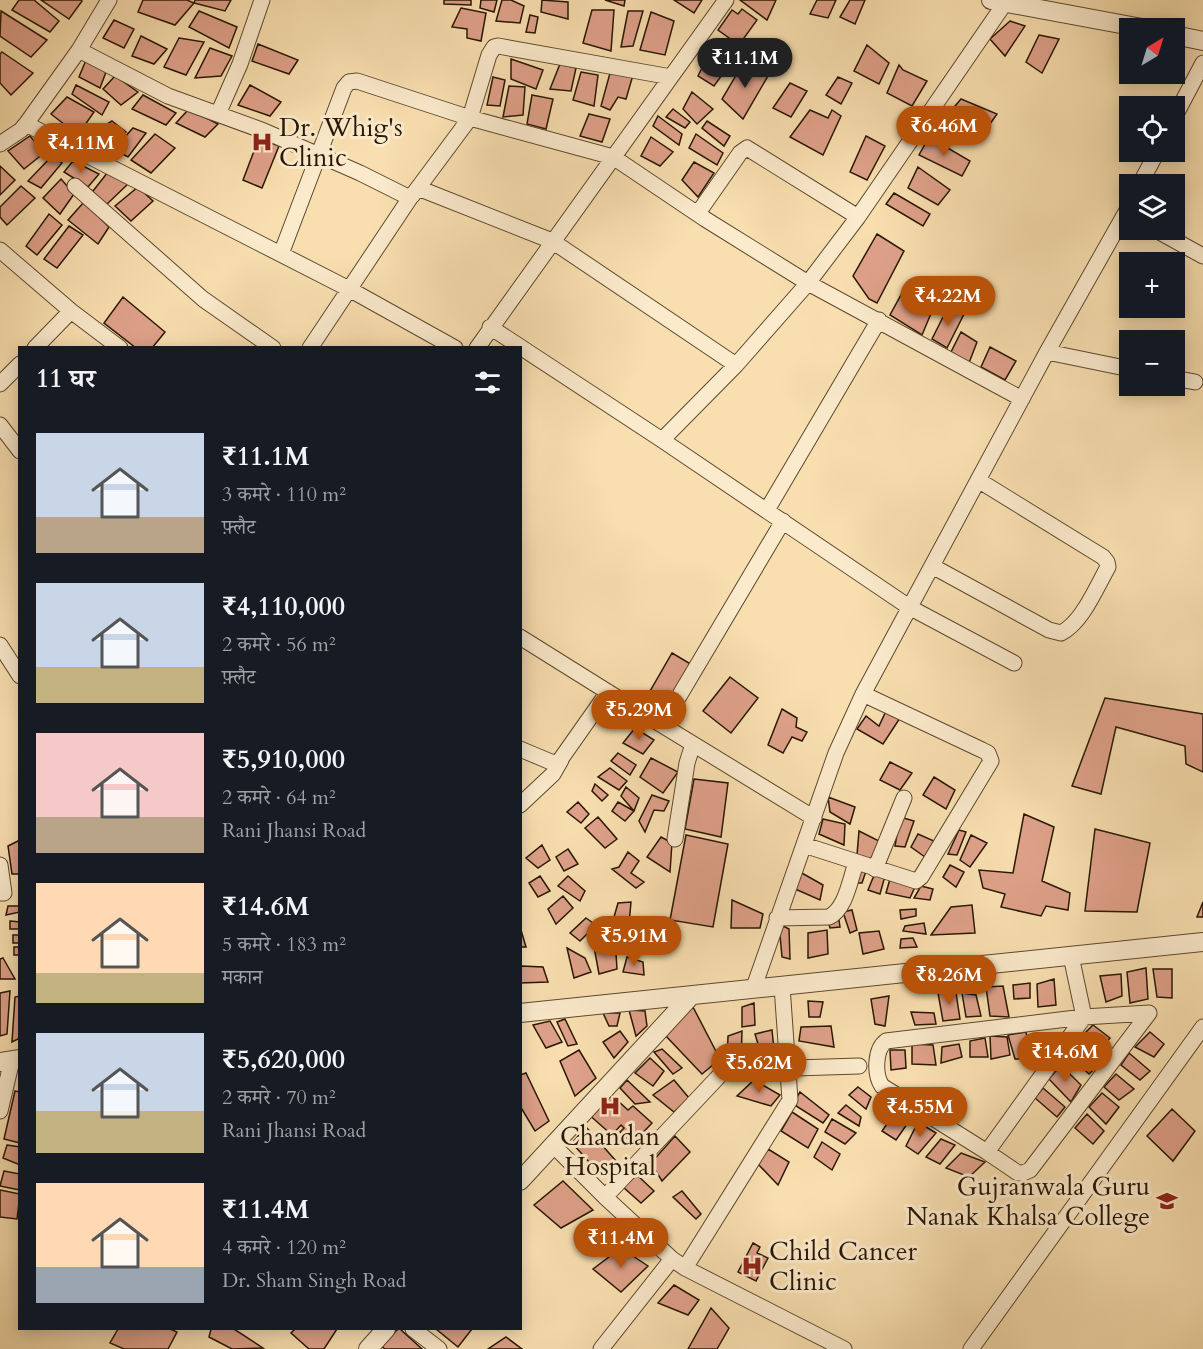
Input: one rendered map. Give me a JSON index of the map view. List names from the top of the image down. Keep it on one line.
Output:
{"places":{"hospital":["Dr. Whig's Clinic","Chandan Hospital","Child Cancer Clinic"],"school or university":["Gujranwala Guru Nanak Khalsa College"]},"north":"top right","page":{"map_buttons":["+","−"],"price":["₹11.1M","₹6.46M","₹4.11M","₹4.22M","₹5.29M","₹5.91M","₹8.26M","₹14.6M","₹5.62M","₹4.55M","₹11.4M"],"heading":"11 घर","list":[{"name":"₹11.1M","note":"3 कमरे · 110 m² · फ़्लैट"},{"name":"₹4,110,000","note":"2 कमरे · 56 m² · फ़्लैट"},{"name":"₹5,910,000","note":"2 कमरे · 64 m² · Rani Jhansi Road"},{"name":"₹14.6M","note":"5 कमरे · 183 m² · मकान"},{"name":"₹5,620,000","note":"2 कमरे · 70 m² · Rani Jhansi Road"},{"name":"₹11.4M","note":"4 कमरे · 120 m² · Dr. Sham Singh Road"}]}}
